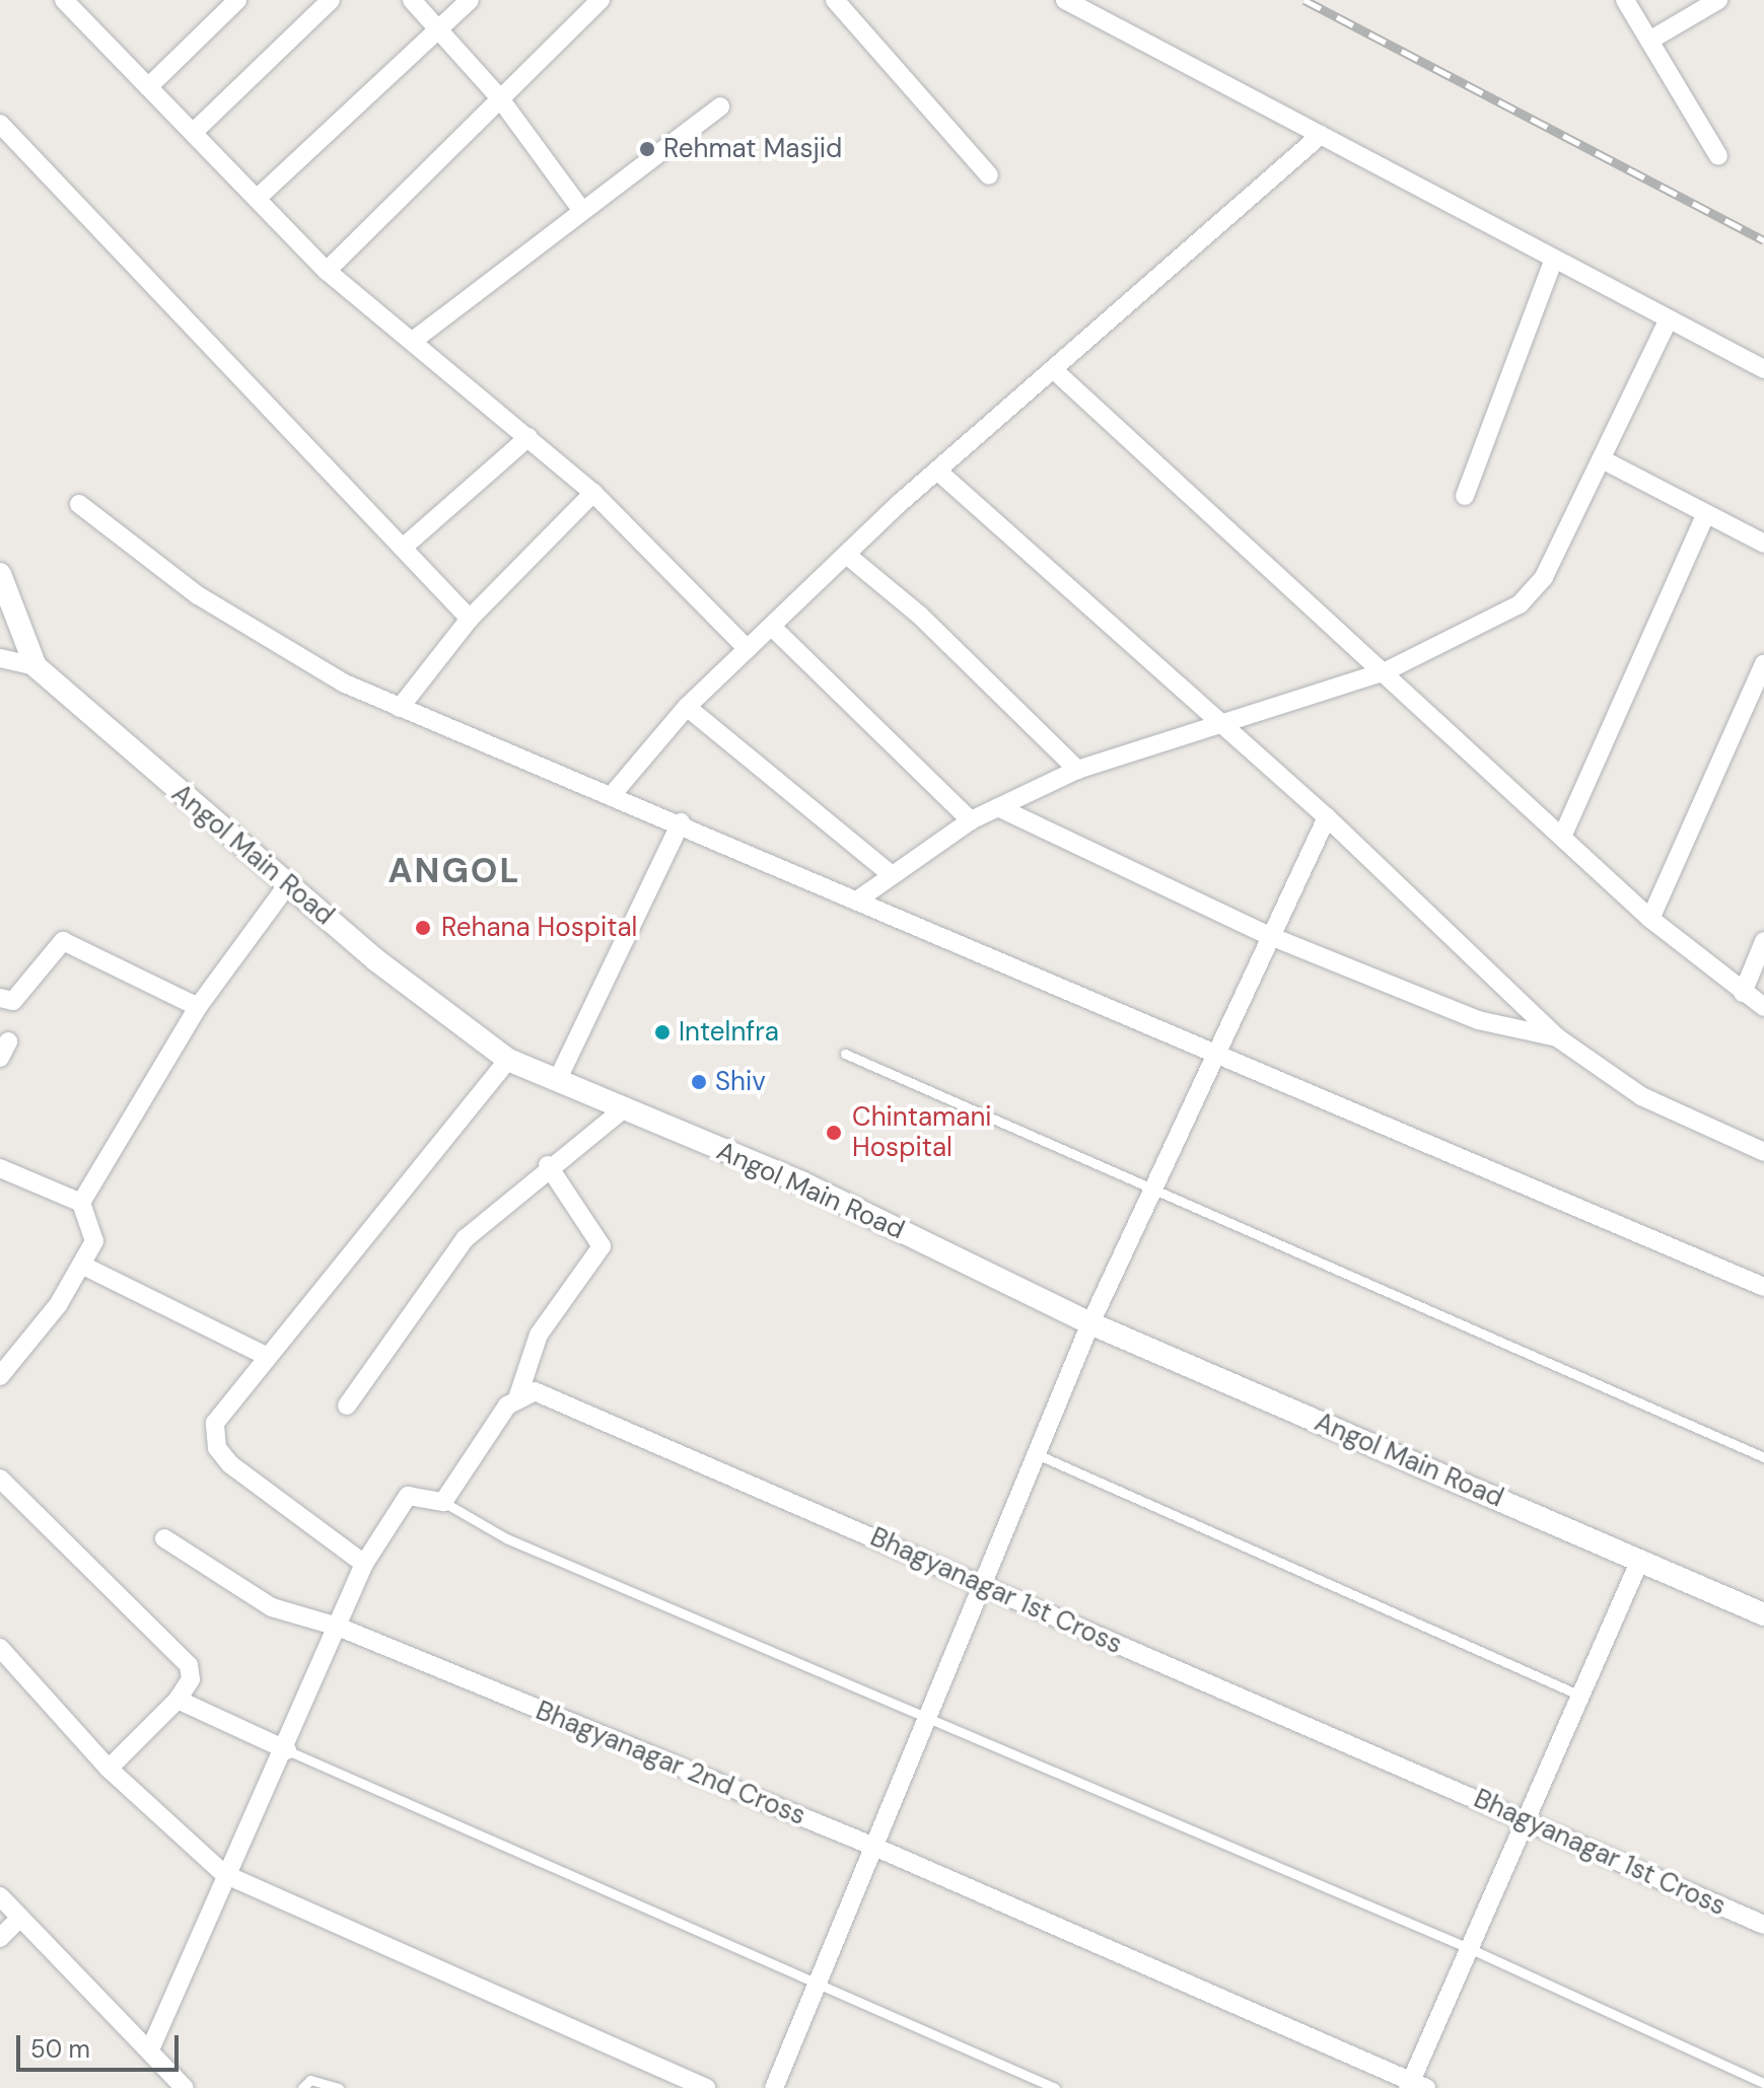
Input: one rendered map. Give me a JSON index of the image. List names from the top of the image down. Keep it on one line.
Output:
{"streets":{"street":["Angol Main Road","Bhagyanagar 1st Cross","Bhagyanagar 2nd Cross"]},"districts":["ANGOL"],"places":["Rehmat Masjid","Rehana Hospital","Intelnfra","Shiv","Chintamani Hospital"],"scale_bar":"50 m"}
